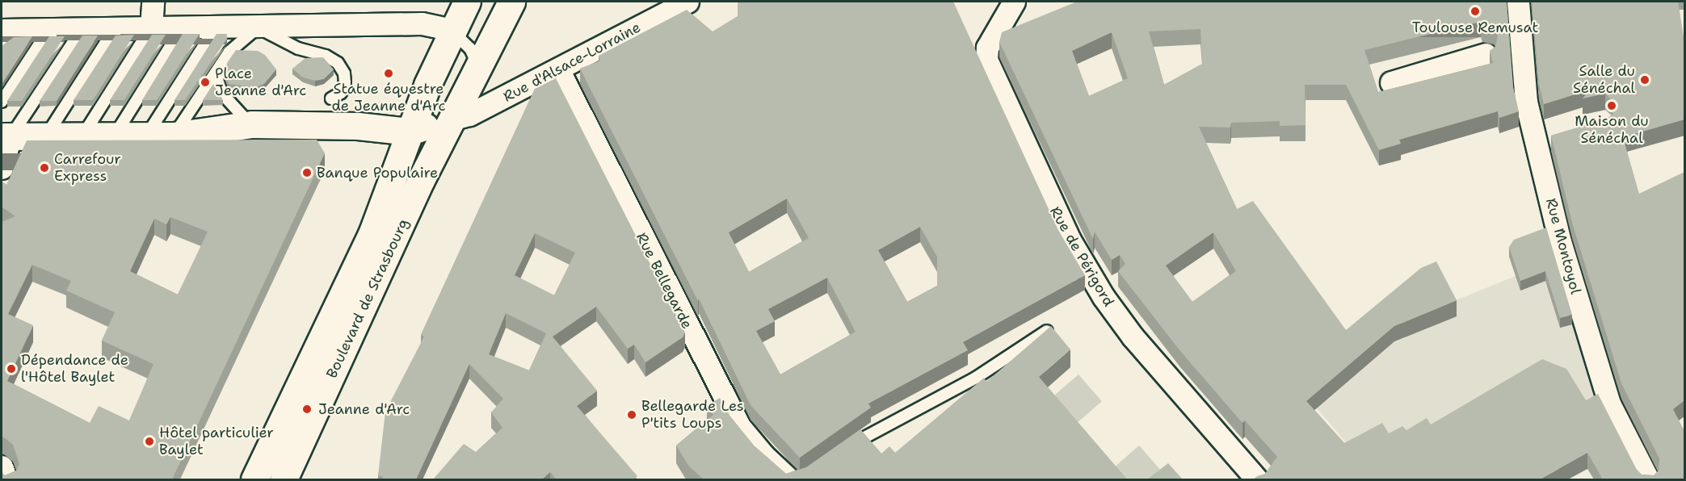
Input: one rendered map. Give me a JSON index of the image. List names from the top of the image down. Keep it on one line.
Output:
{"streets":{"main road":["Boulevard de Strasbourg"],"street":["Rue d'Alsace-Lorraine","Rue Montoyol","Rue de Périgord","Rue Bellegarde"]},"crossings":[["Rue d'Alsace-Lorraine","Rue Bellegarde"],["Rue d'Alsace-Lorraine","Boulevard de Strasbourg"]],"places":["Toulouse Remusat","Statue équestre de Jeanne d'Arc","Salle du Sénéchal","Place Jeanne d'Arc","Maison du Sénéchal","Carrefour Express","Banque Populaire","Dépendance de l'Hôtel Baylet","Jeanne d'Arc","Bellegarde Les P'tits Loups","Hôtel particulier Baylet"]}
